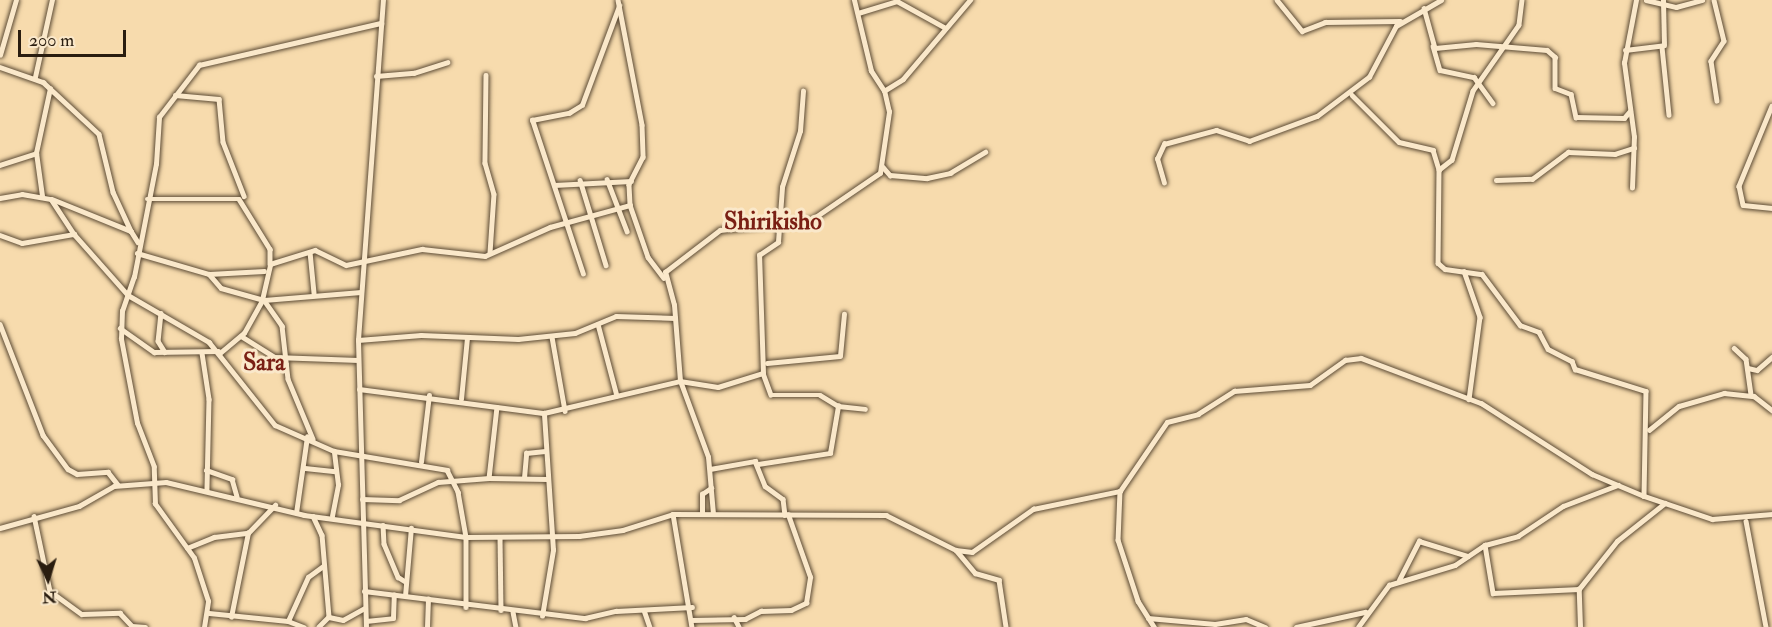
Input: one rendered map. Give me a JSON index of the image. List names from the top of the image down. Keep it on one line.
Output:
{"districts":["Shirikisho","Sara"],"scale_bar":"200 m","north":"bottom"}
